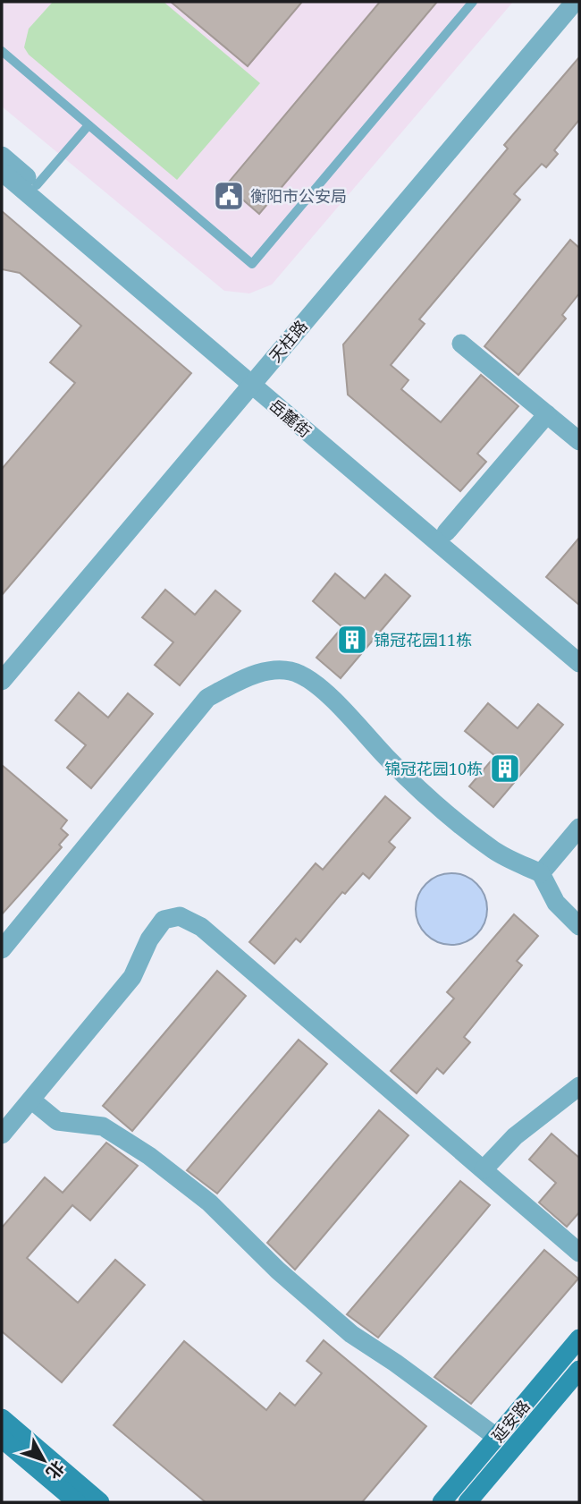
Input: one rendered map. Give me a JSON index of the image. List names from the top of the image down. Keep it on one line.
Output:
{"streets":{"main road":["延安路"],"street":["天柱路","岳麓街"]},"crossings":[["天柱路","岳麓街"]],"places":{"public building":["衡阳市公安局"],"building":["锦冠花园11栋","锦冠花园10栋"]},"north":"bottom right"}
